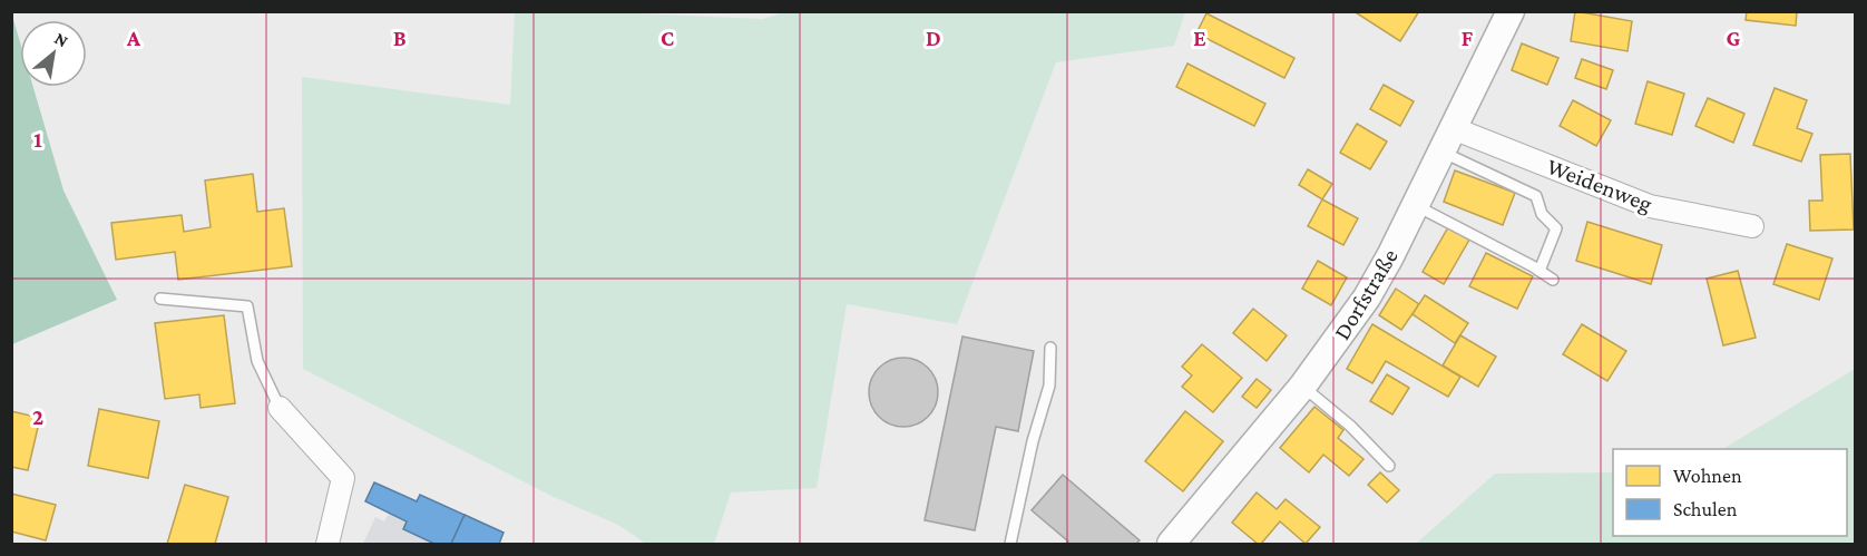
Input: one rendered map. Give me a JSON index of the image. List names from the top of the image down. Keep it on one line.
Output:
{"streets":{"street":["Weidenweg","Dorfstraße"]},"crossings":[["Weidenweg","Dorfstraße"]],"legend":["Wohnen","Schulen"],"north":"top right","grid":{"columns":["A","B","C","D","E","F","G"],"rows":["1","2"]}}
